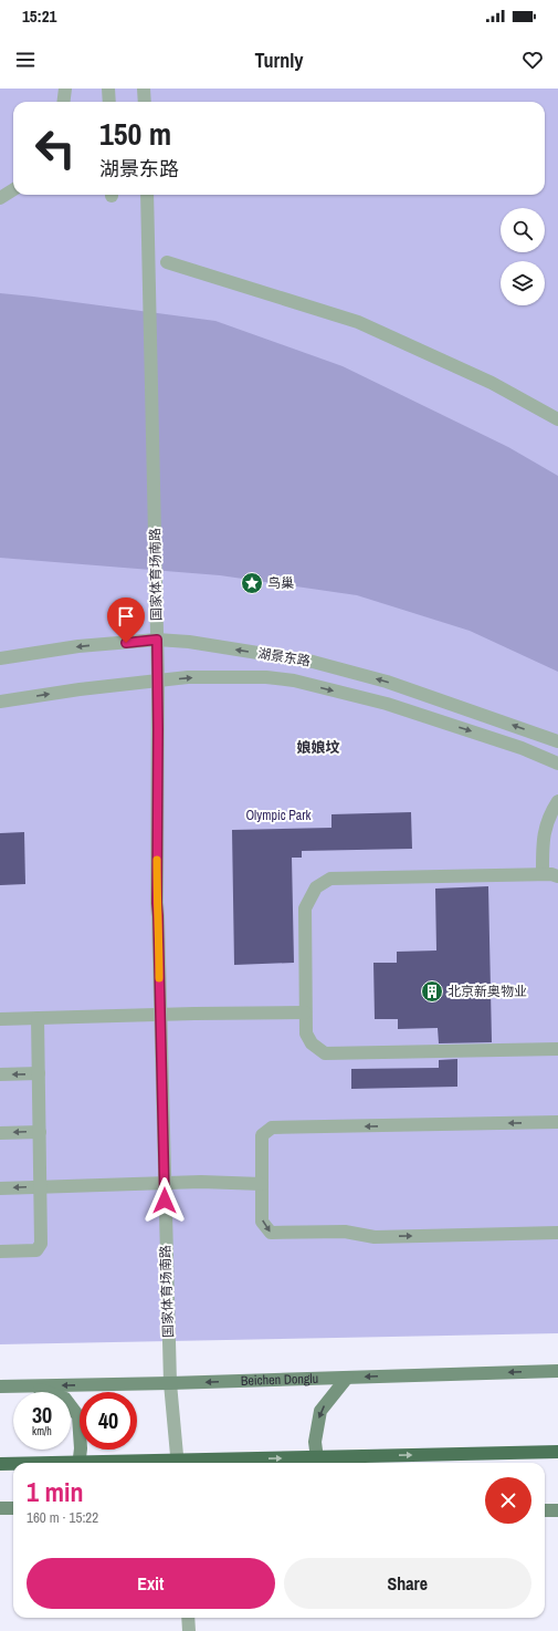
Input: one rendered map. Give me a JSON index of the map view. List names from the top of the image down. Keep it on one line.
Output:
{"streets":{"main road":["Beichen Donglu"],"street":["国家体育场南路","湖景东路"]},"crossings":[["国家体育场南路","湖景东路"],["国家体育场南路","Beichen Donglu"]],"one_way":["Beichen Donglu"],"districts":["娘娘坟"],"parks":["Olympic Park"],"places":{"place":["鸟巢"],"building":["北京新奥物业"]},"page":{"status":"15:21","header":"Turnly","turn":["150 m","湖景东路"],"speed":"30 km/h","limit":"40","heading":["1 min","160 m · 15:22"],"buttons":["Exit","Share"]}}
